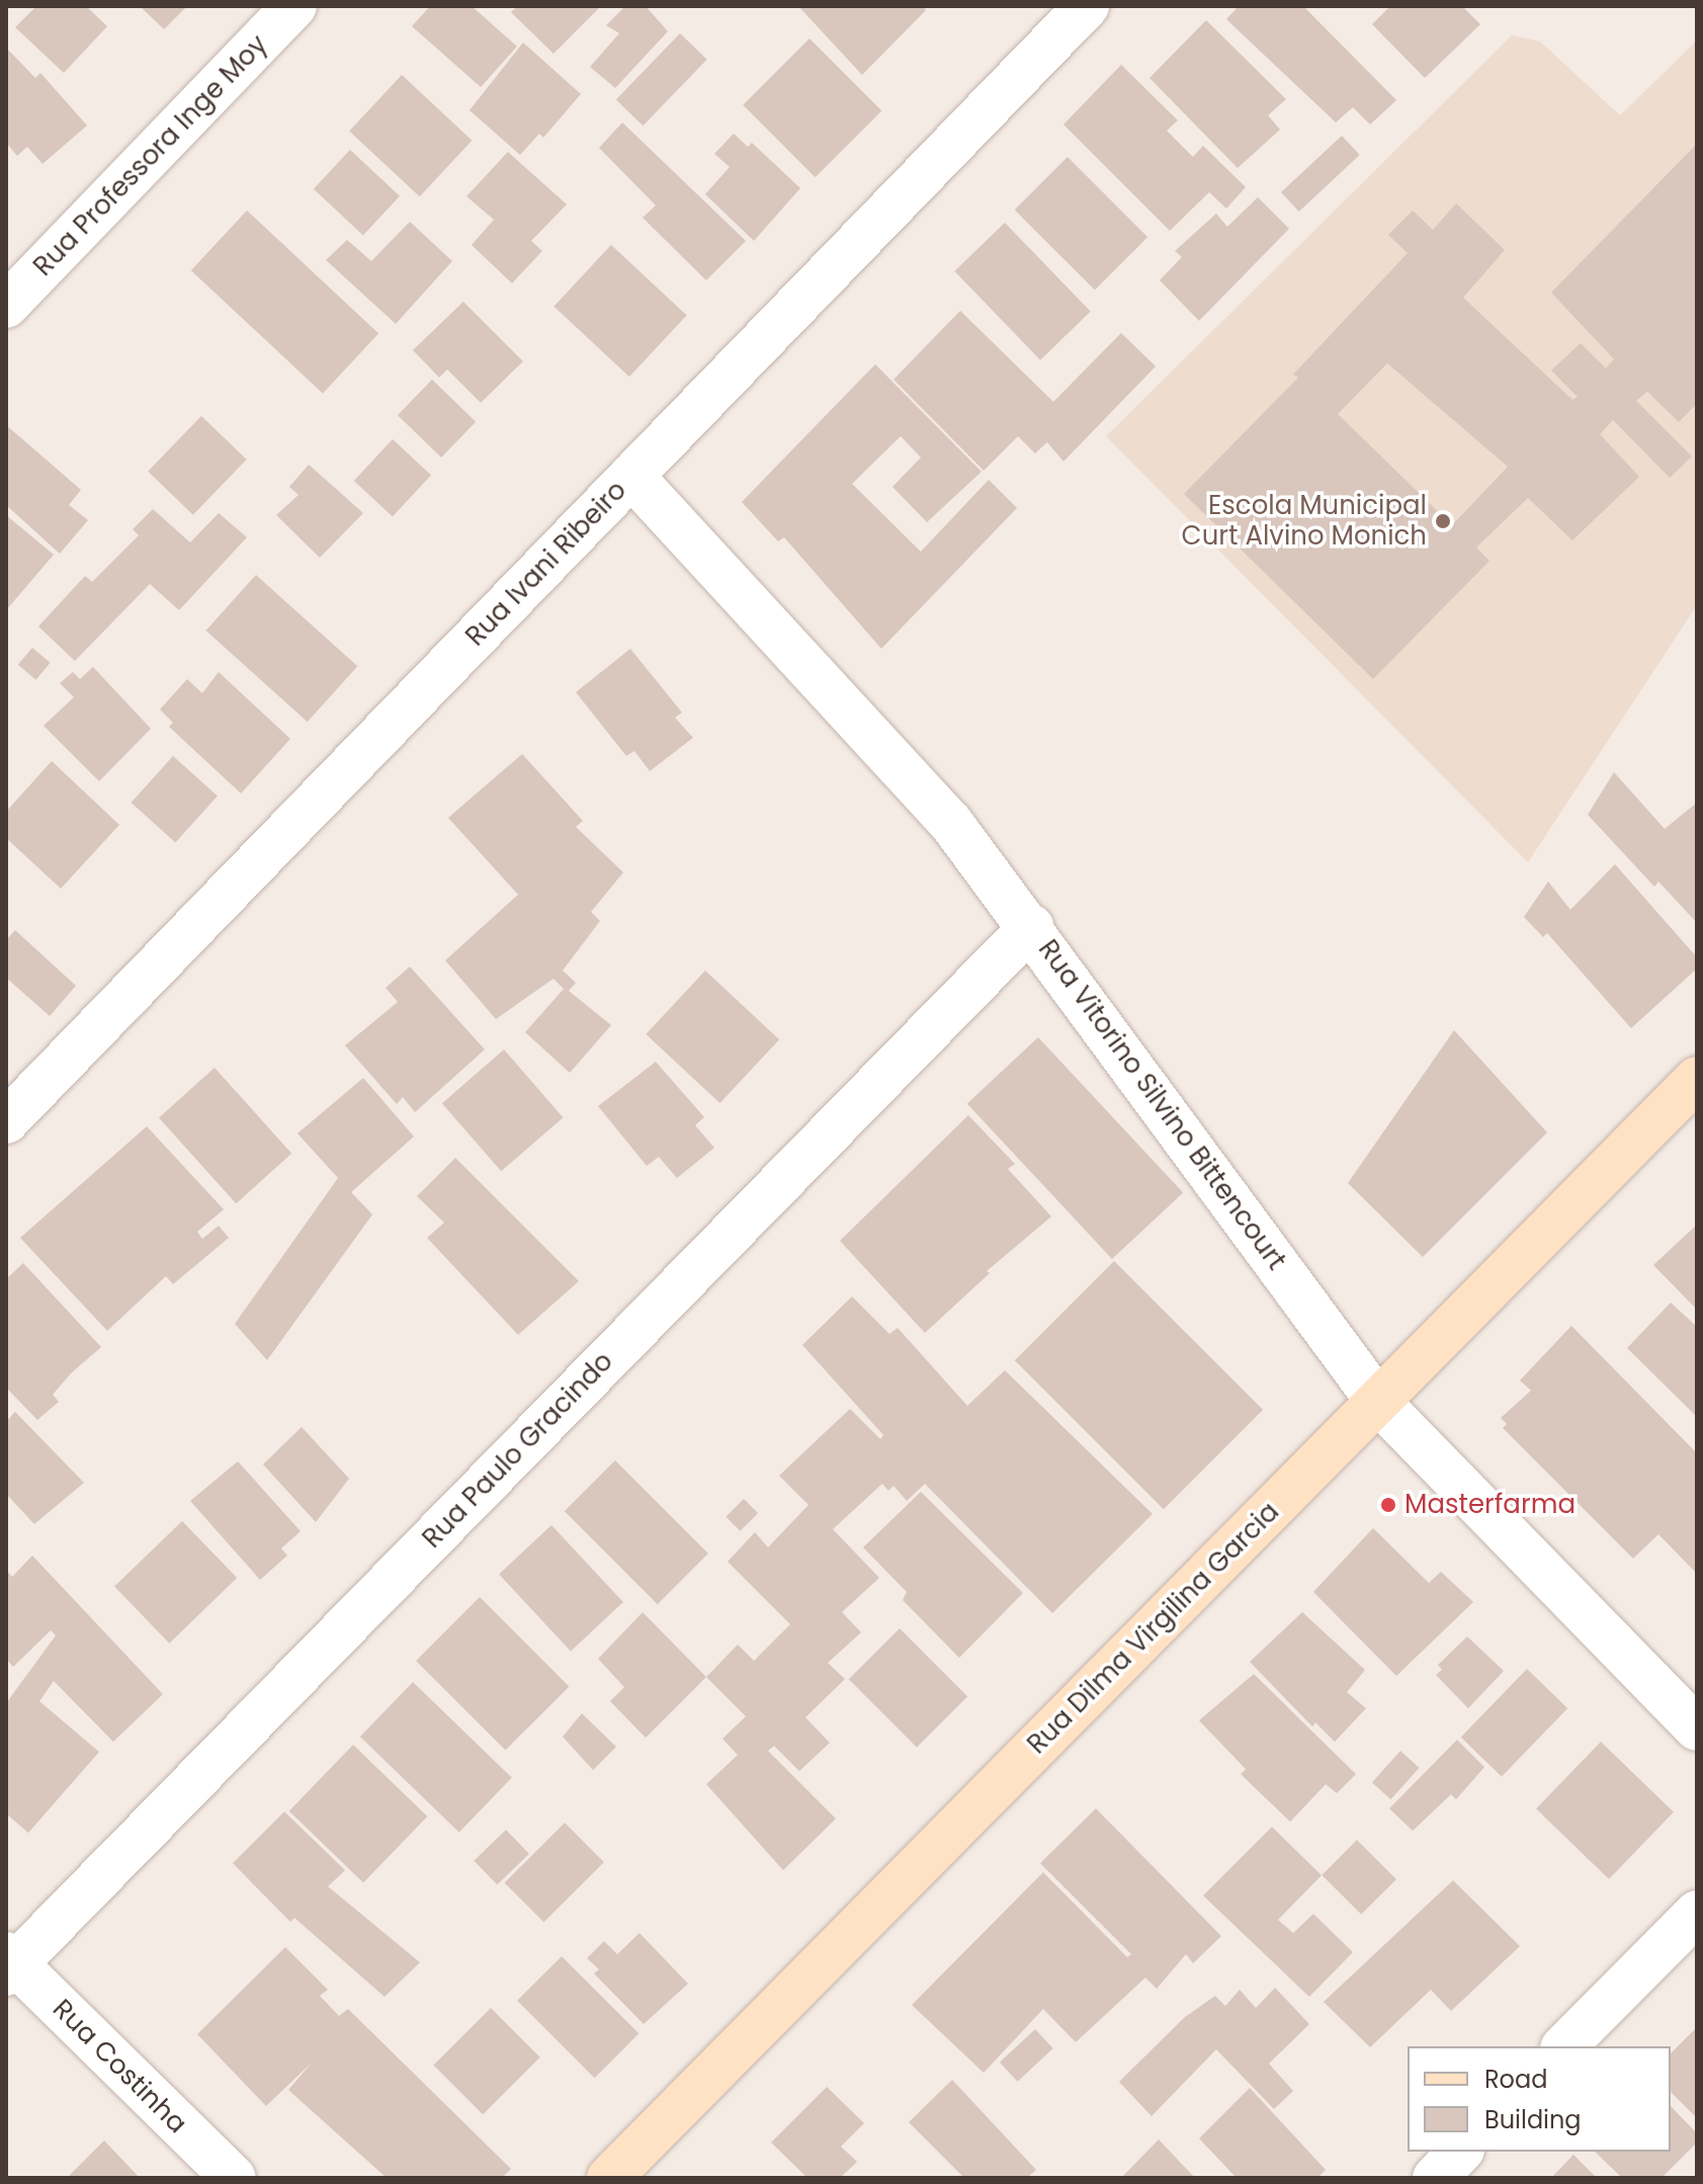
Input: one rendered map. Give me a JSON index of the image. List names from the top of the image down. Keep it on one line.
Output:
{"streets":{"street":["Rua Professora Inge Moy","Rua Ivani Ribeiro","Rua Vitorino Silvino Bittencourt","Rua Paulo Gracindo","Rua Dilma Virgilina Garcia","Rua Costinha"]},"crossings":[["Rua Ivani Ribeiro","Rua Vitorino Silvino Bittencourt"],["Rua Vitorino Silvino Bittencourt","Rua Paulo Gracindo"],["Rua Vitorino Silvino Bittencourt","Rua Dilma Virgilina Garcia"],["Rua Paulo Gracindo","Rua Costinha"]],"places":["Escola Municipal Curt Alvino Monich","Masterfarma"],"legend":["Road","Building"]}
